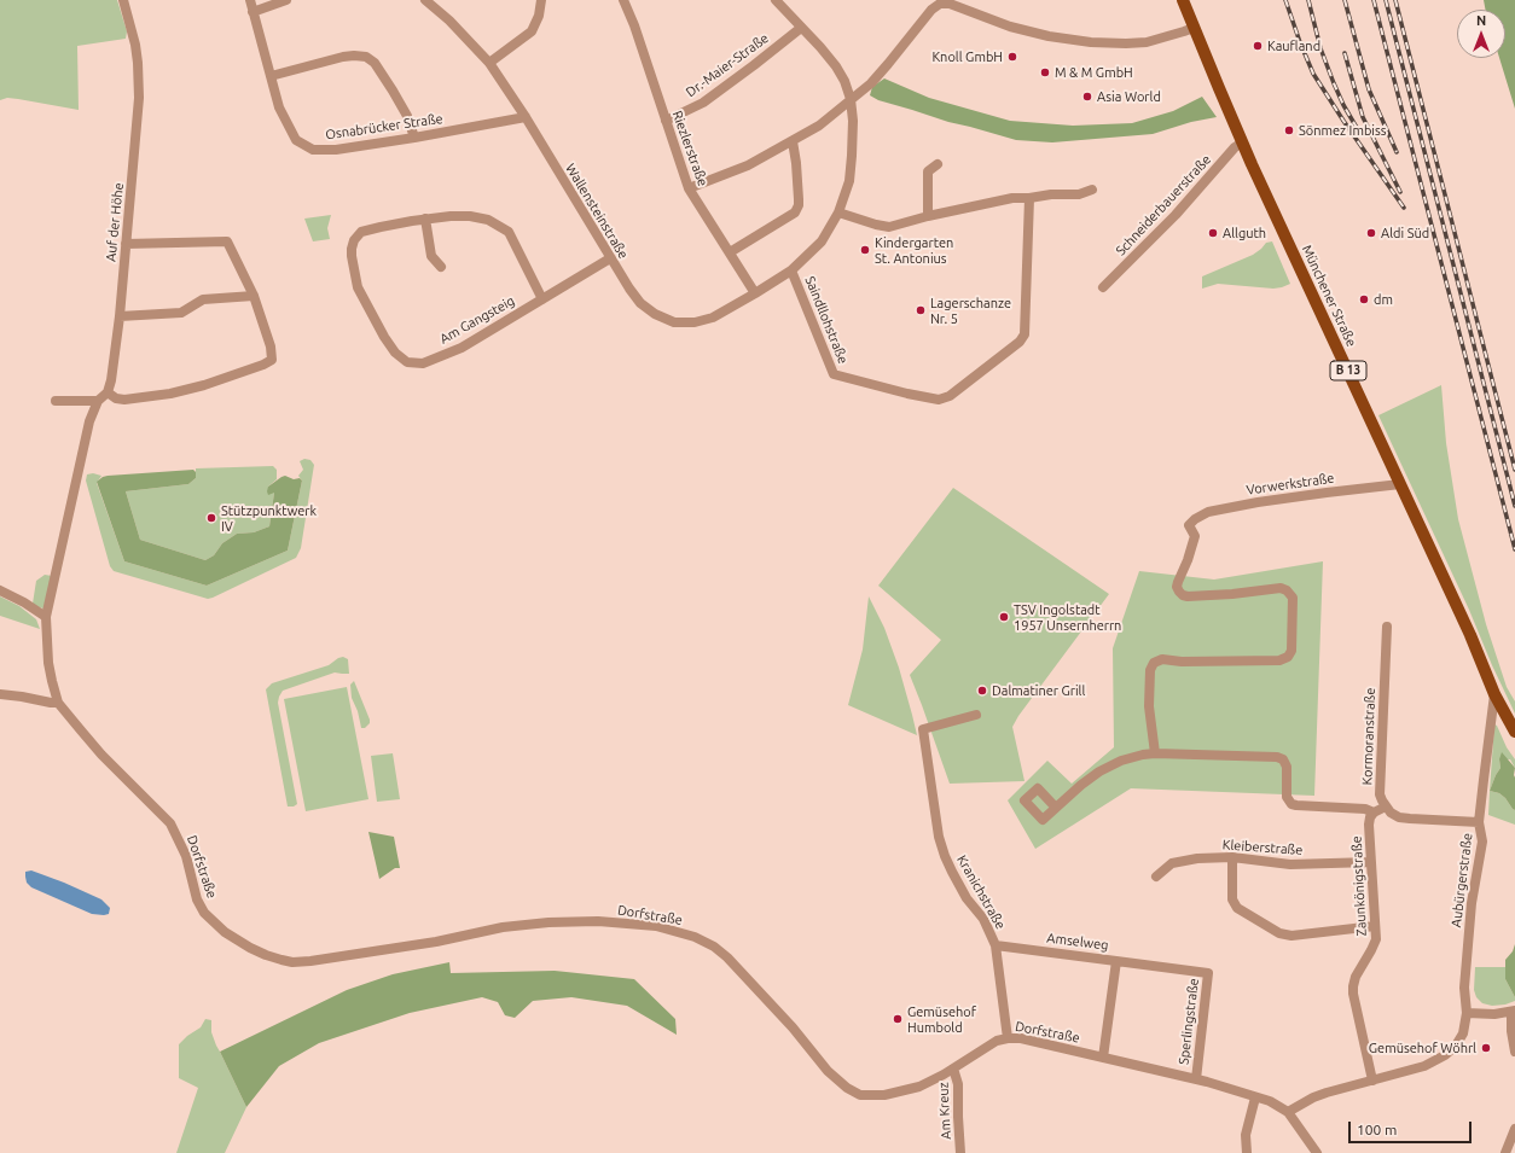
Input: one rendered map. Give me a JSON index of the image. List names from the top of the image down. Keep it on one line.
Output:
{"streets":{"main road":["Münchener Straße","B 13"],"street":["Dr.-Maier-Straße","Osnabrücker Straße","Riezlerstraße","Schneiderbauerstraße","Wallensteinstraße","Auf der Höhe","Am Gangsteig","Saindllohstraße","Vorwerkstraße","Kormoranstraße","Kleiberstraße","Dorfstraße","Aubürgerstraße","Zaunkönigstraße","Kranichstraße","Amselweg","Sperlingstraße","Am Kreuz"]},"crossings":[["Dr.-Maier-Straße","Riezlerstraße"],["Dr.-Maier-Straße","Wallensteinstraße"],["Osnabrücker Straße","Wallensteinstraße"],["Riezlerstraße","Wallensteinstraße"],["Schneiderbauerstraße","Münchener Straße"],["Wallensteinstraße","Am Gangsteig"],["Wallensteinstraße","Saindllohstraße"],["Münchener Straße","Vorwerkstraße"],["Münchener Straße","Aubürgerstraße"],["Kleiberstraße","Zaunkönigstraße"],["Dorfstraße","Aubürgerstraße"],["Dorfstraße","Kranichstraße"],["Dorfstraße","Amselweg"],["Dorfstraße","Sperlingstraße"],["Dorfstraße","Am Kreuz"],["Aubürgerstraße","Zaunkönigstraße"],["Kranichstraße","Amselweg"],["Amselweg","Sperlingstraße"]],"places":["Kaufland","Knoll GmbH","M & M GmbH","Asia World","Sönmez Imbiss","Allguth","Aldi Süd","Kindergarten St. Antonius","dm","Lagerschanze Nr. 5","Stützpunktwerk IV","TSV Ingolstadt 1957 Unsernherrn","Dalmatiner Grill","Gemüsehof Humbold","Gemüsehof Wöhrl"],"scale_bar":"100 m","north":"top"}
